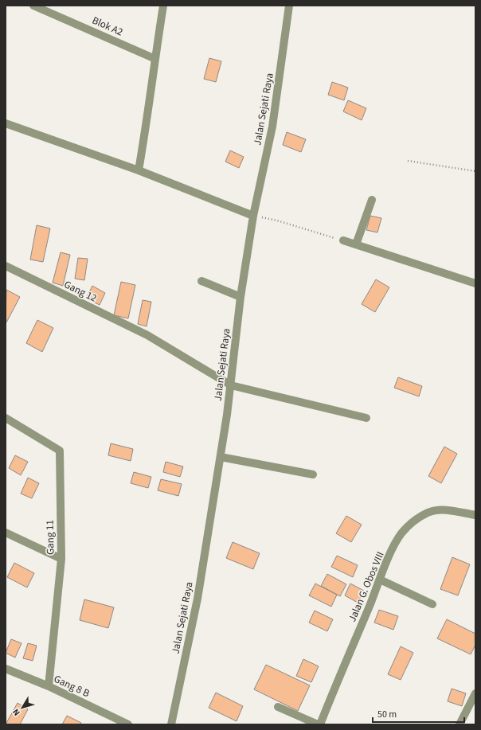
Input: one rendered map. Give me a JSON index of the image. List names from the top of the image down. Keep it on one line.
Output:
{"streets":{"street":["Blok A2","Jalan Sejati Raya","Gang 12","Gang 11","Jalan G. Obos VIII","Gang 8 B"]},"crossings":[["Jalan Sejati Raya","Gang 12"],["Gang 11","Gang 8 B"]],"scale_bar":"50 m","north":"bottom left"}
